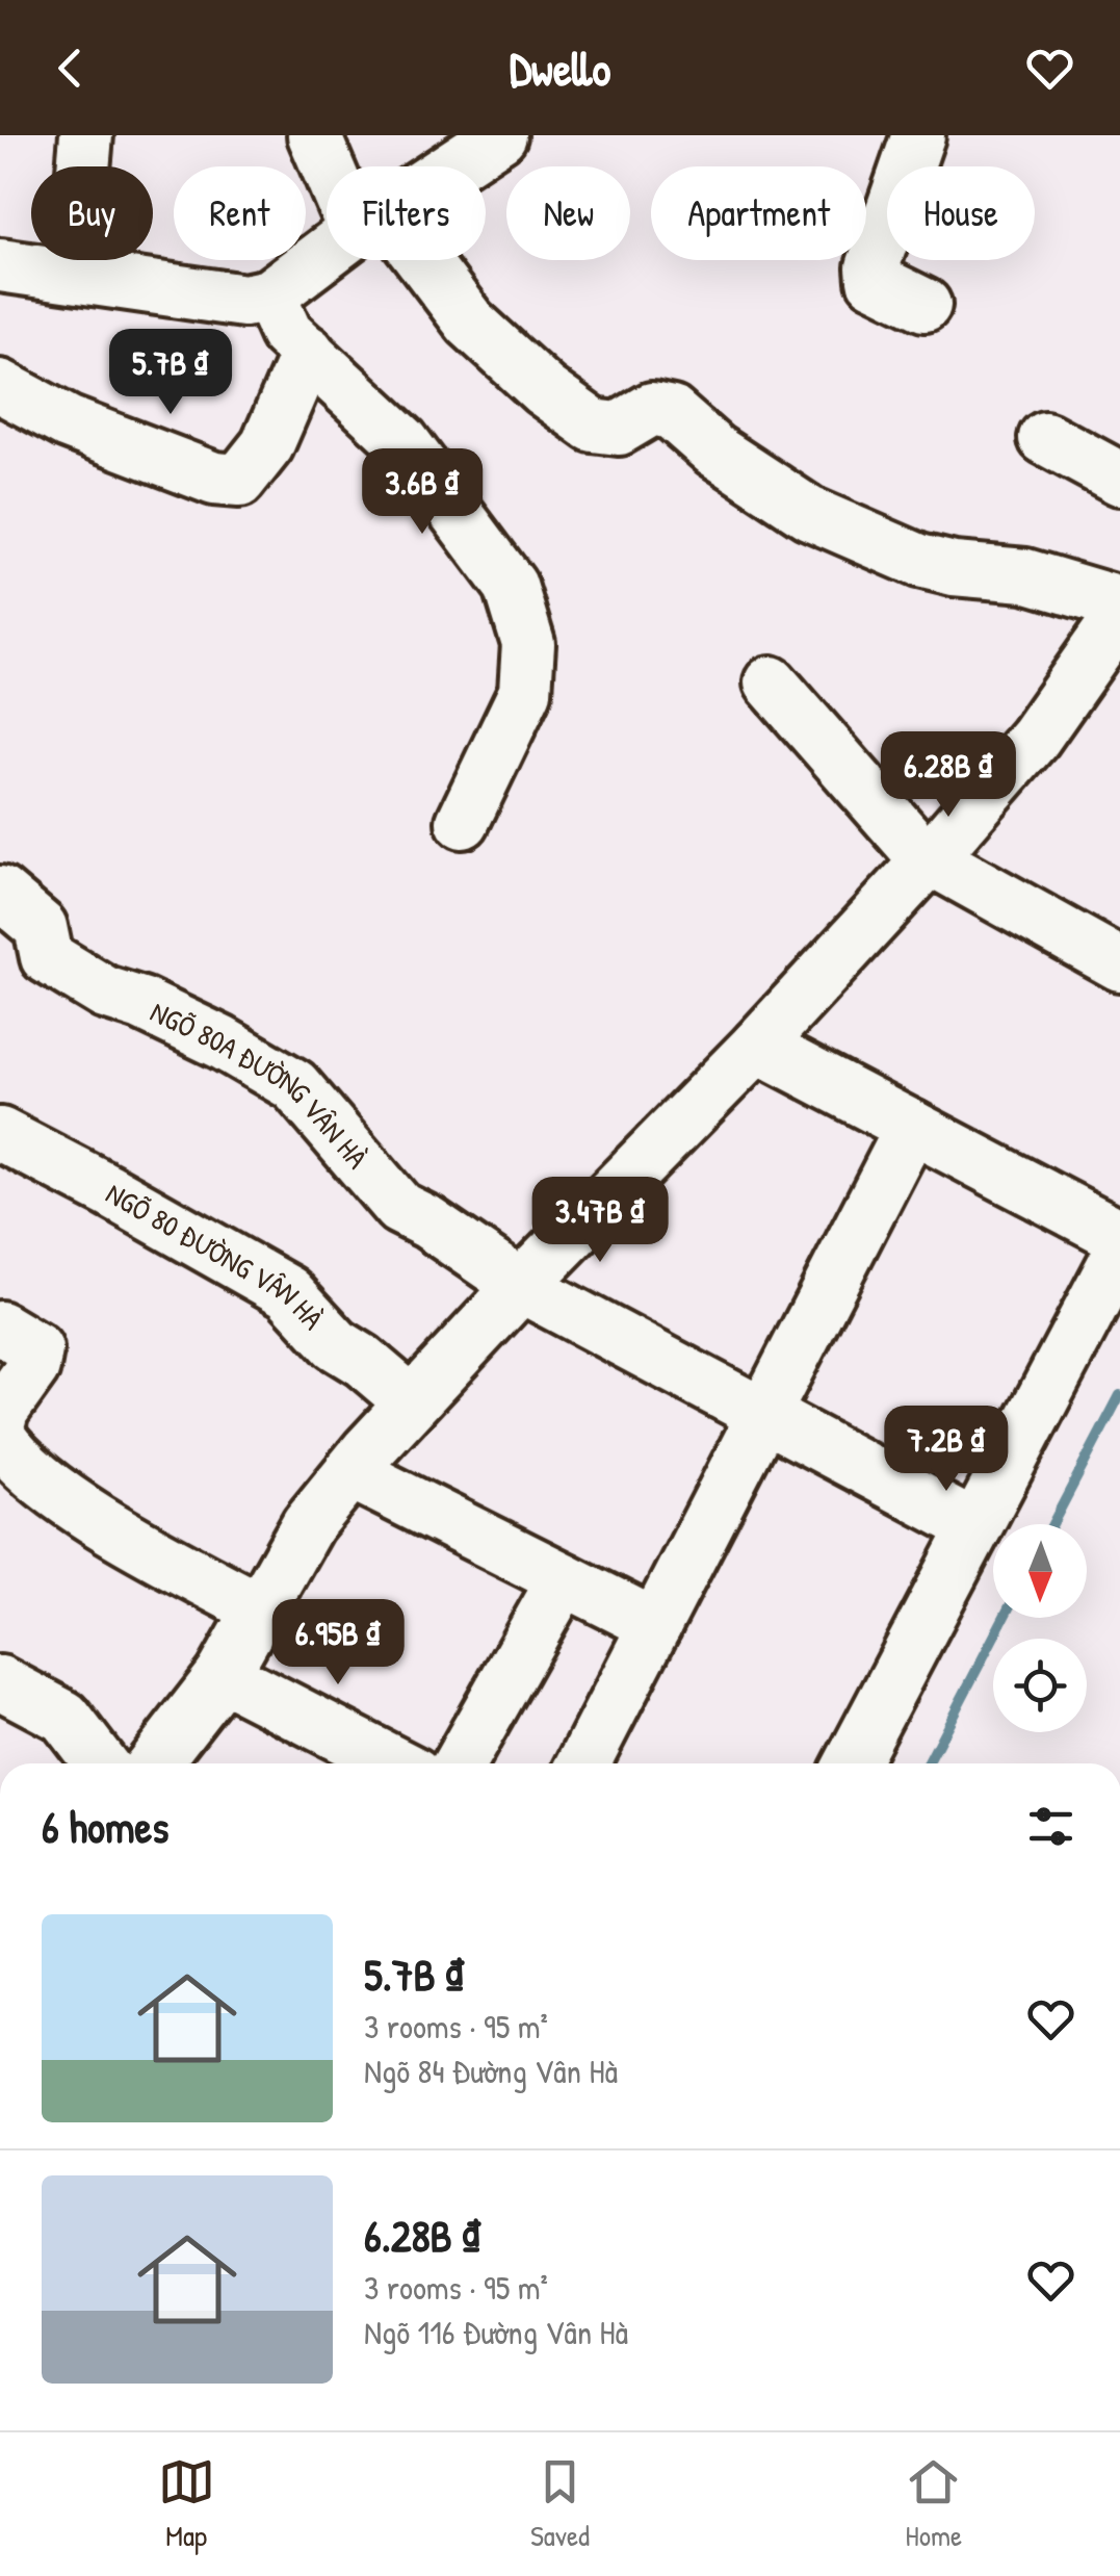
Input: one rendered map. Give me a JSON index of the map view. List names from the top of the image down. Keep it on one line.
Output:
{"streets":{"street":["NGÕ 80A ĐƯỜNG VÂN HÀ","NGÕ 80 ĐƯỜNG VÂN HÀ"]},"north":"bottom","page":{"header":"Dwello","chip":["Buy","Rent","Filters","New","Apartment","House"],"price":["5.7B ₫","3.6B ₫","6.28B ₫","3.47B ₫","7.2B ₫","6.95B ₫"],"heading":"6 homes","list":[{"name":"5.7B ₫","note":"3 rooms · 95 m² · Ngõ 84 Đường Vân Hà"},{"name":"6.28B ₫","note":"3 rooms · 95 m² · Ngõ 116 Đường Vân Hà"}],"tabs":["Map","Saved","Home"]}}
